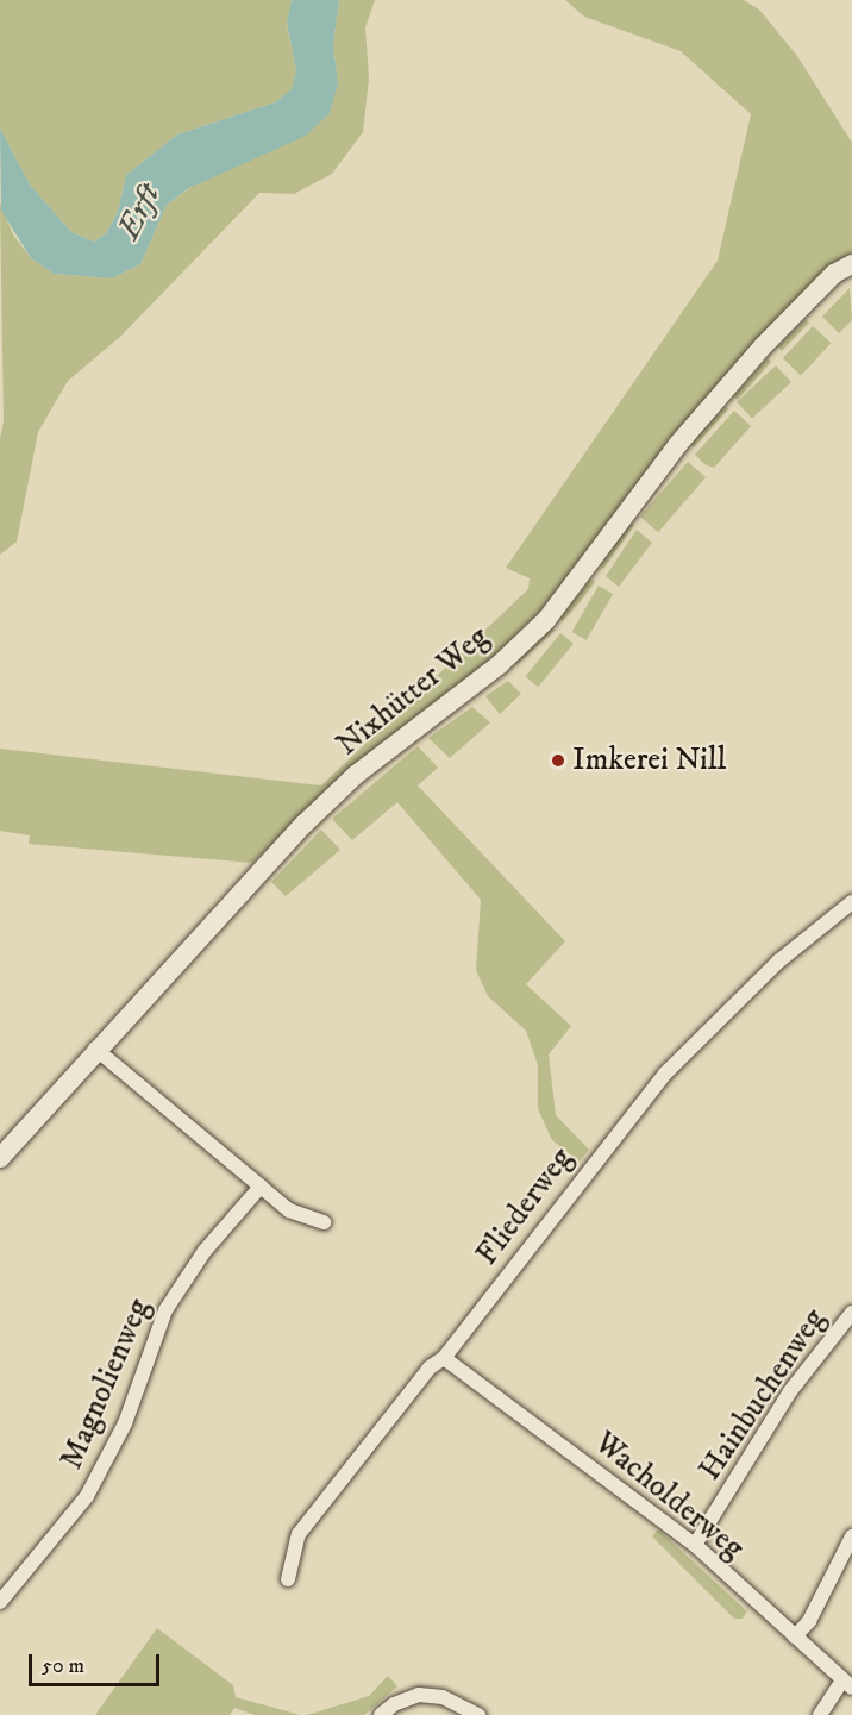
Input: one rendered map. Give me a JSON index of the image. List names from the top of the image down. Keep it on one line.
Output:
{"streets":{"main road":["Nixhütter Weg"],"street":["Fliederweg","Magnolienweg","Hainbuchenweg","Wacholderweg"]},"crossings":[["Fliederweg","Wacholderweg"],["Hainbuchenweg","Wacholderweg"]],"water":["Erft"],"places":["Imkerei Nill"],"scale_bar":"50 m"}
